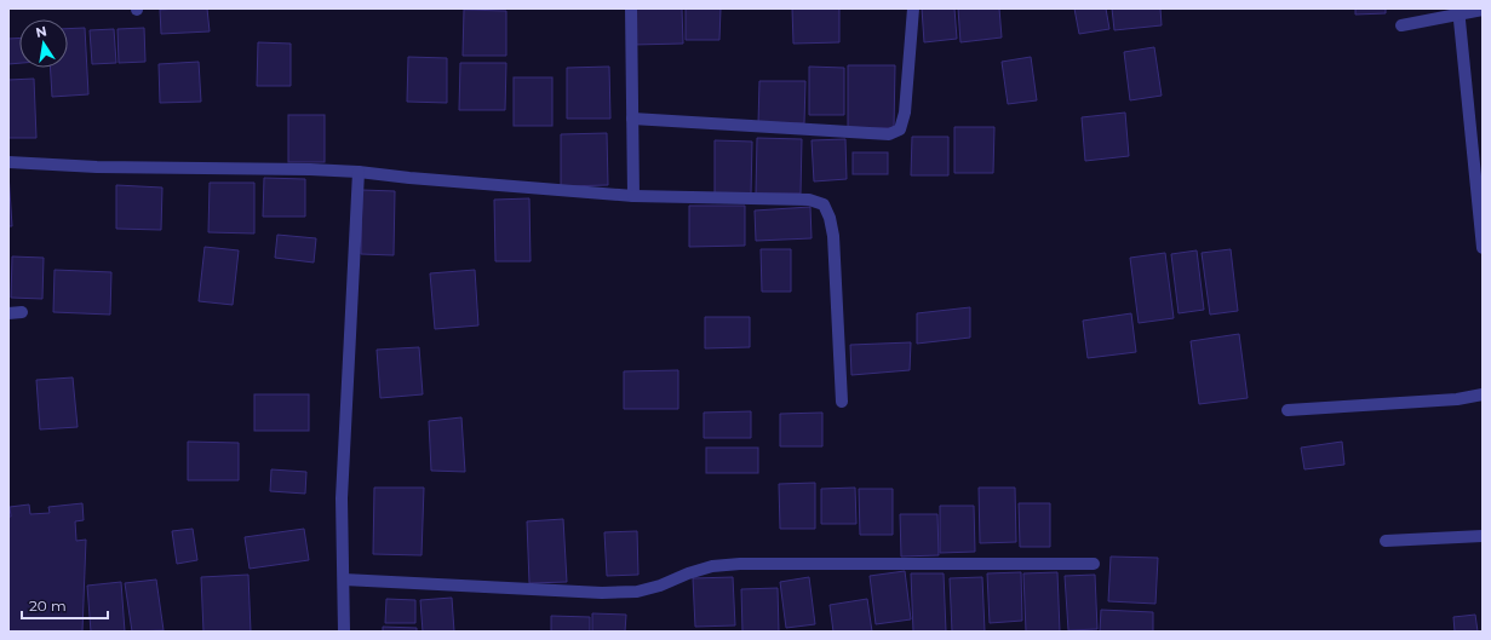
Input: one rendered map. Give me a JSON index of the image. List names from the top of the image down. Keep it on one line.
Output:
{"scale_bar":"20 m","north":"top"}
